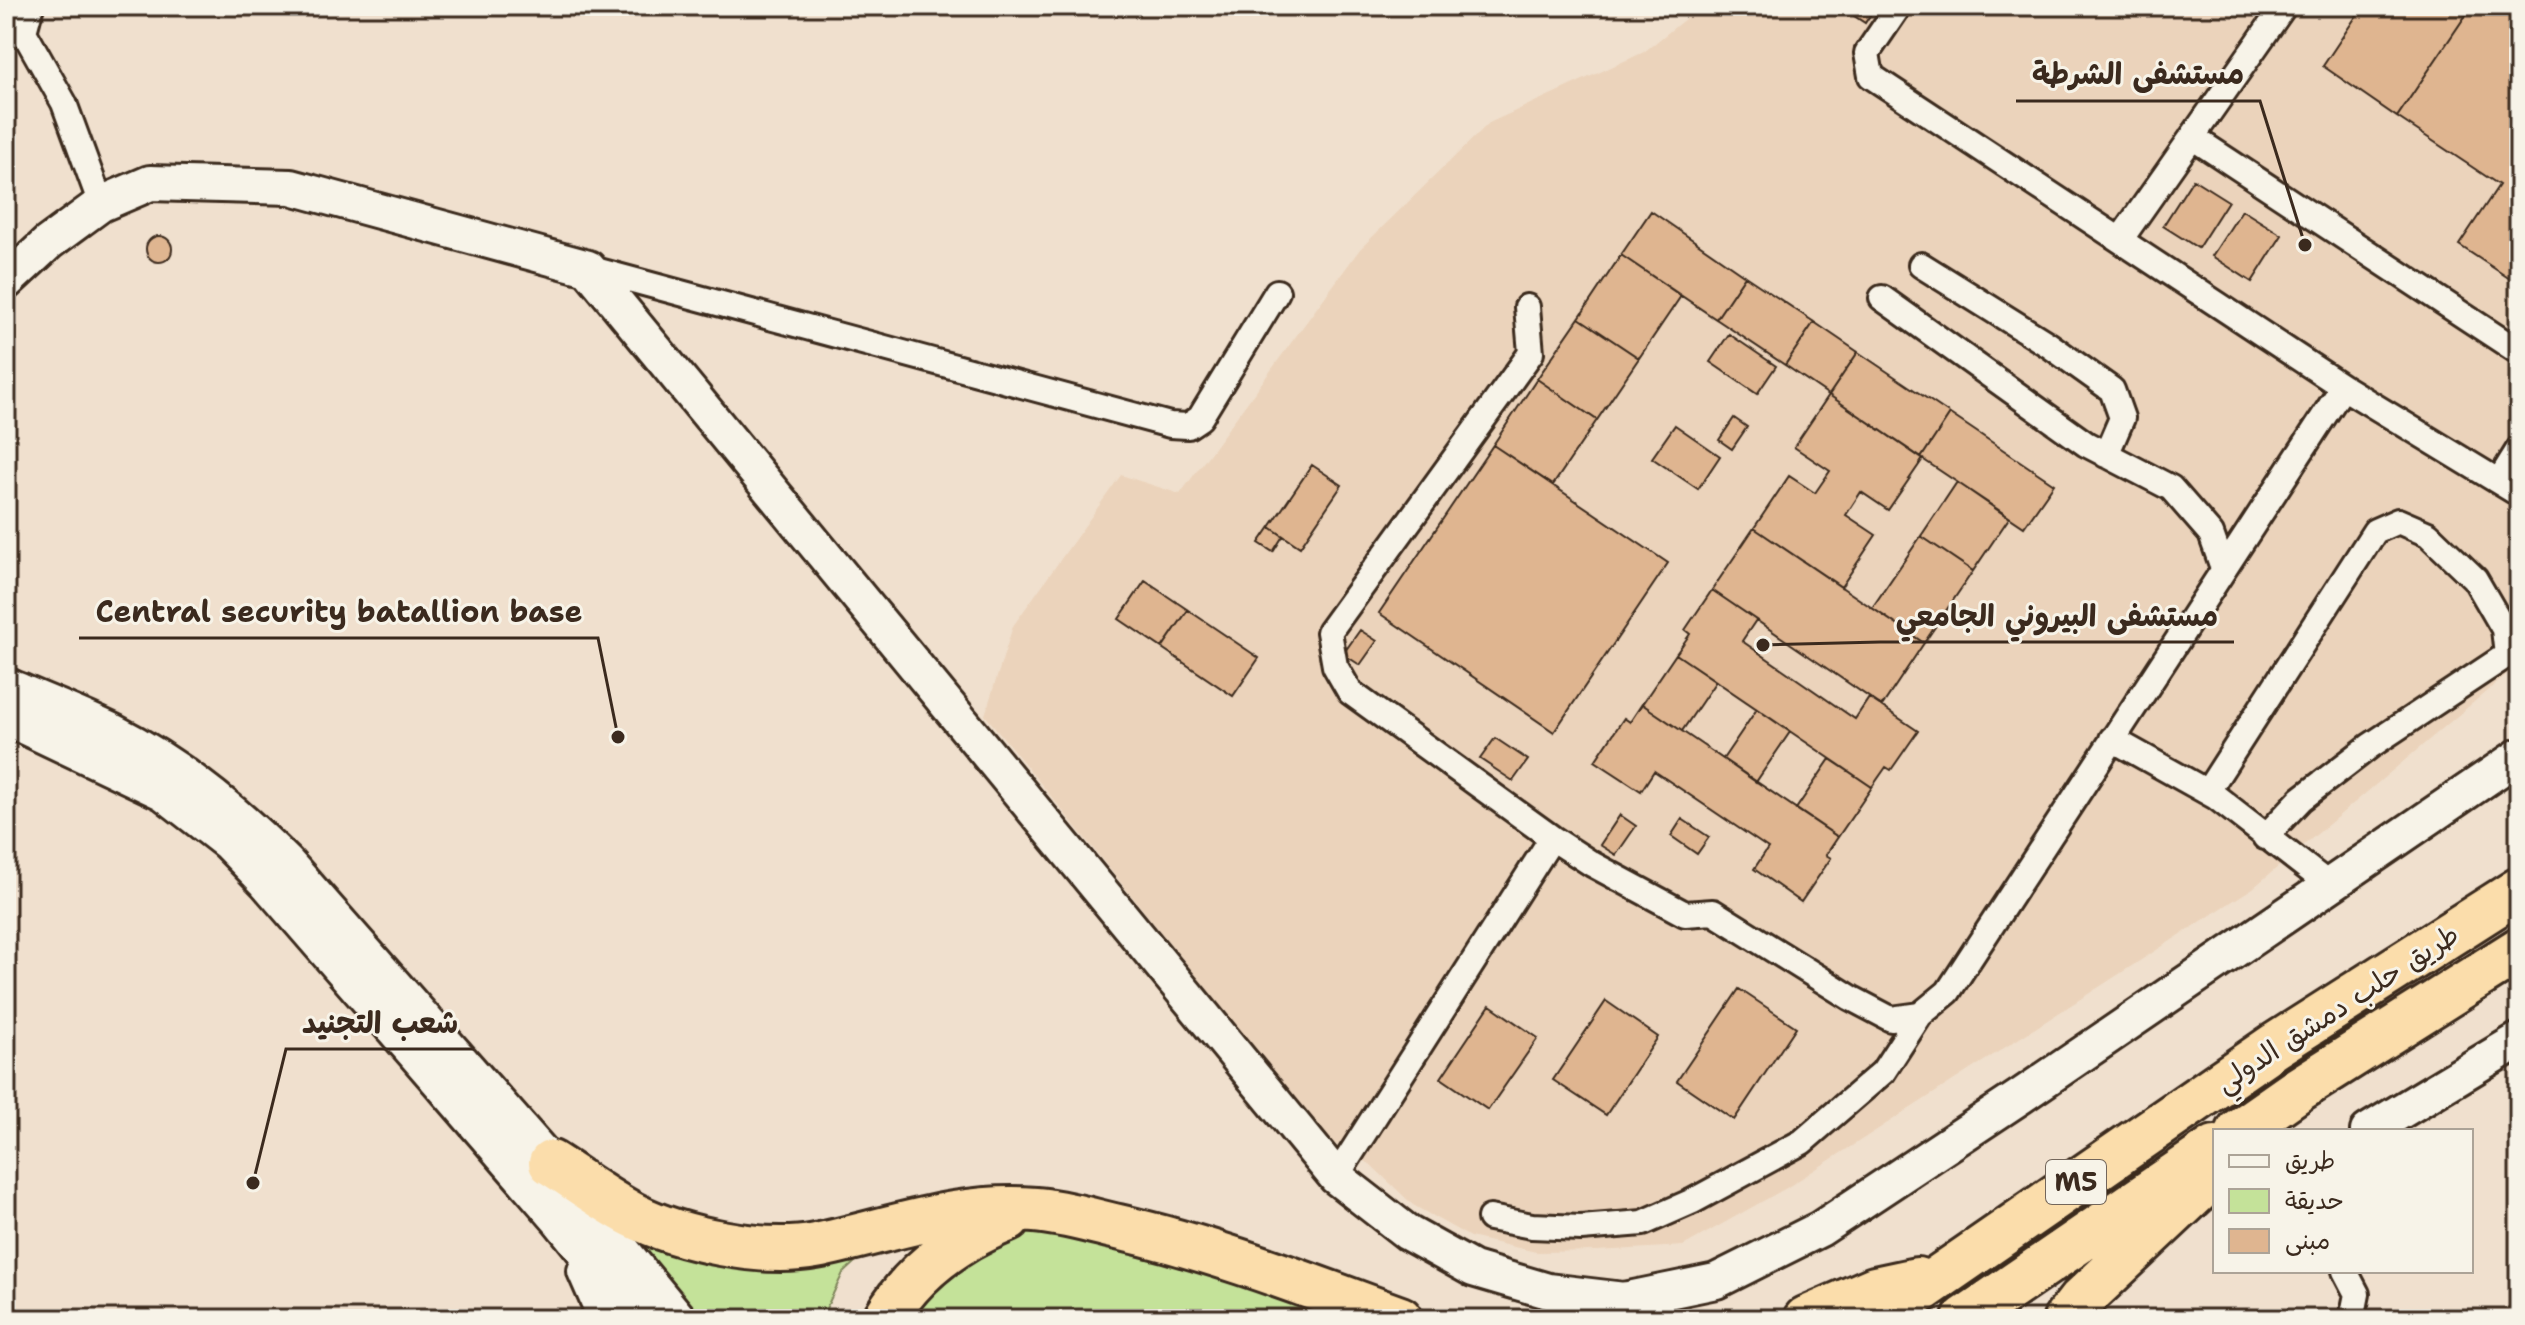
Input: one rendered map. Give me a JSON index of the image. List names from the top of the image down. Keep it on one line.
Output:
{"streets":{"highway":["طريق حلب دمشق الدولي","M5"]},"places":["مستشفى الشرطة","مستشفى البيروني الجامعي","Central security batallion base","شعب التجنيد"],"legend":["طريق","حديقة","مبنى"]}
